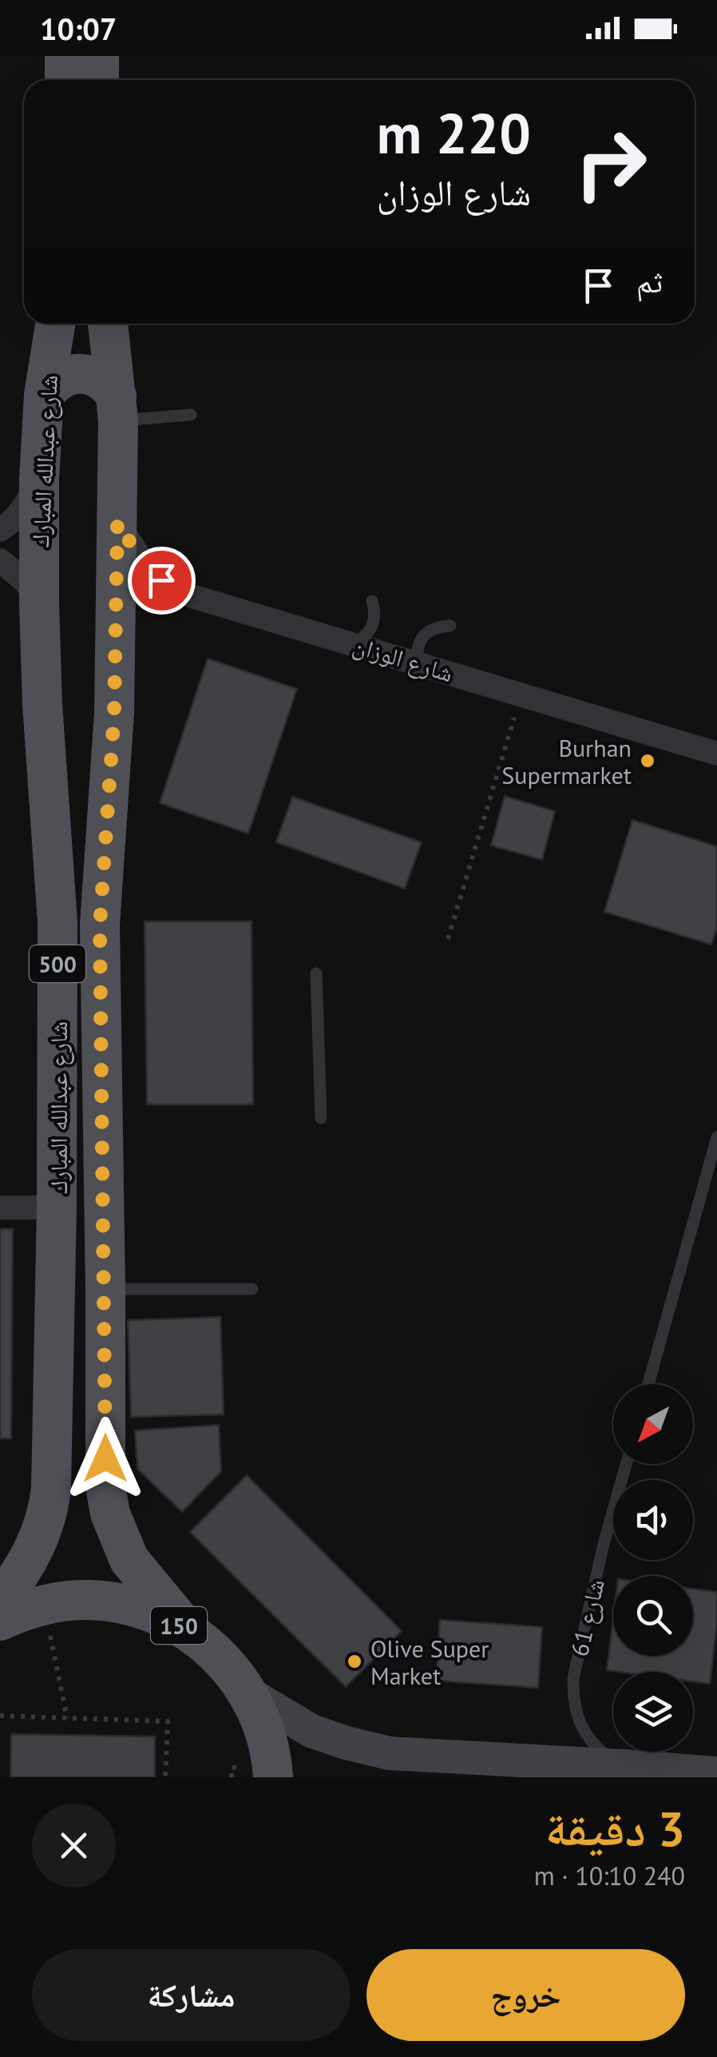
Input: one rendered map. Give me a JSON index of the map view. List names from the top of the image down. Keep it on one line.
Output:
{"streets":{"main road":["شارع عبدالله المبارك","500","150"],"street":["شارع الوزان"],"lane":["شارع 61"]},"crossings":[["شارع عبدالله المبارك","شارع الوزان"],["شارع عبدالله المبارك","150"],["شارع 61","150"]],"places":["Burhan Supermarket","Olive Super Market"],"north":"bottom left","page":{"status":"10:07","turn":["220 m","شارع الوزان"],"then":"ثم","heading":["3 دقيقة","240 m · 10:10"],"buttons":["خروج","مشاركة"]}}
